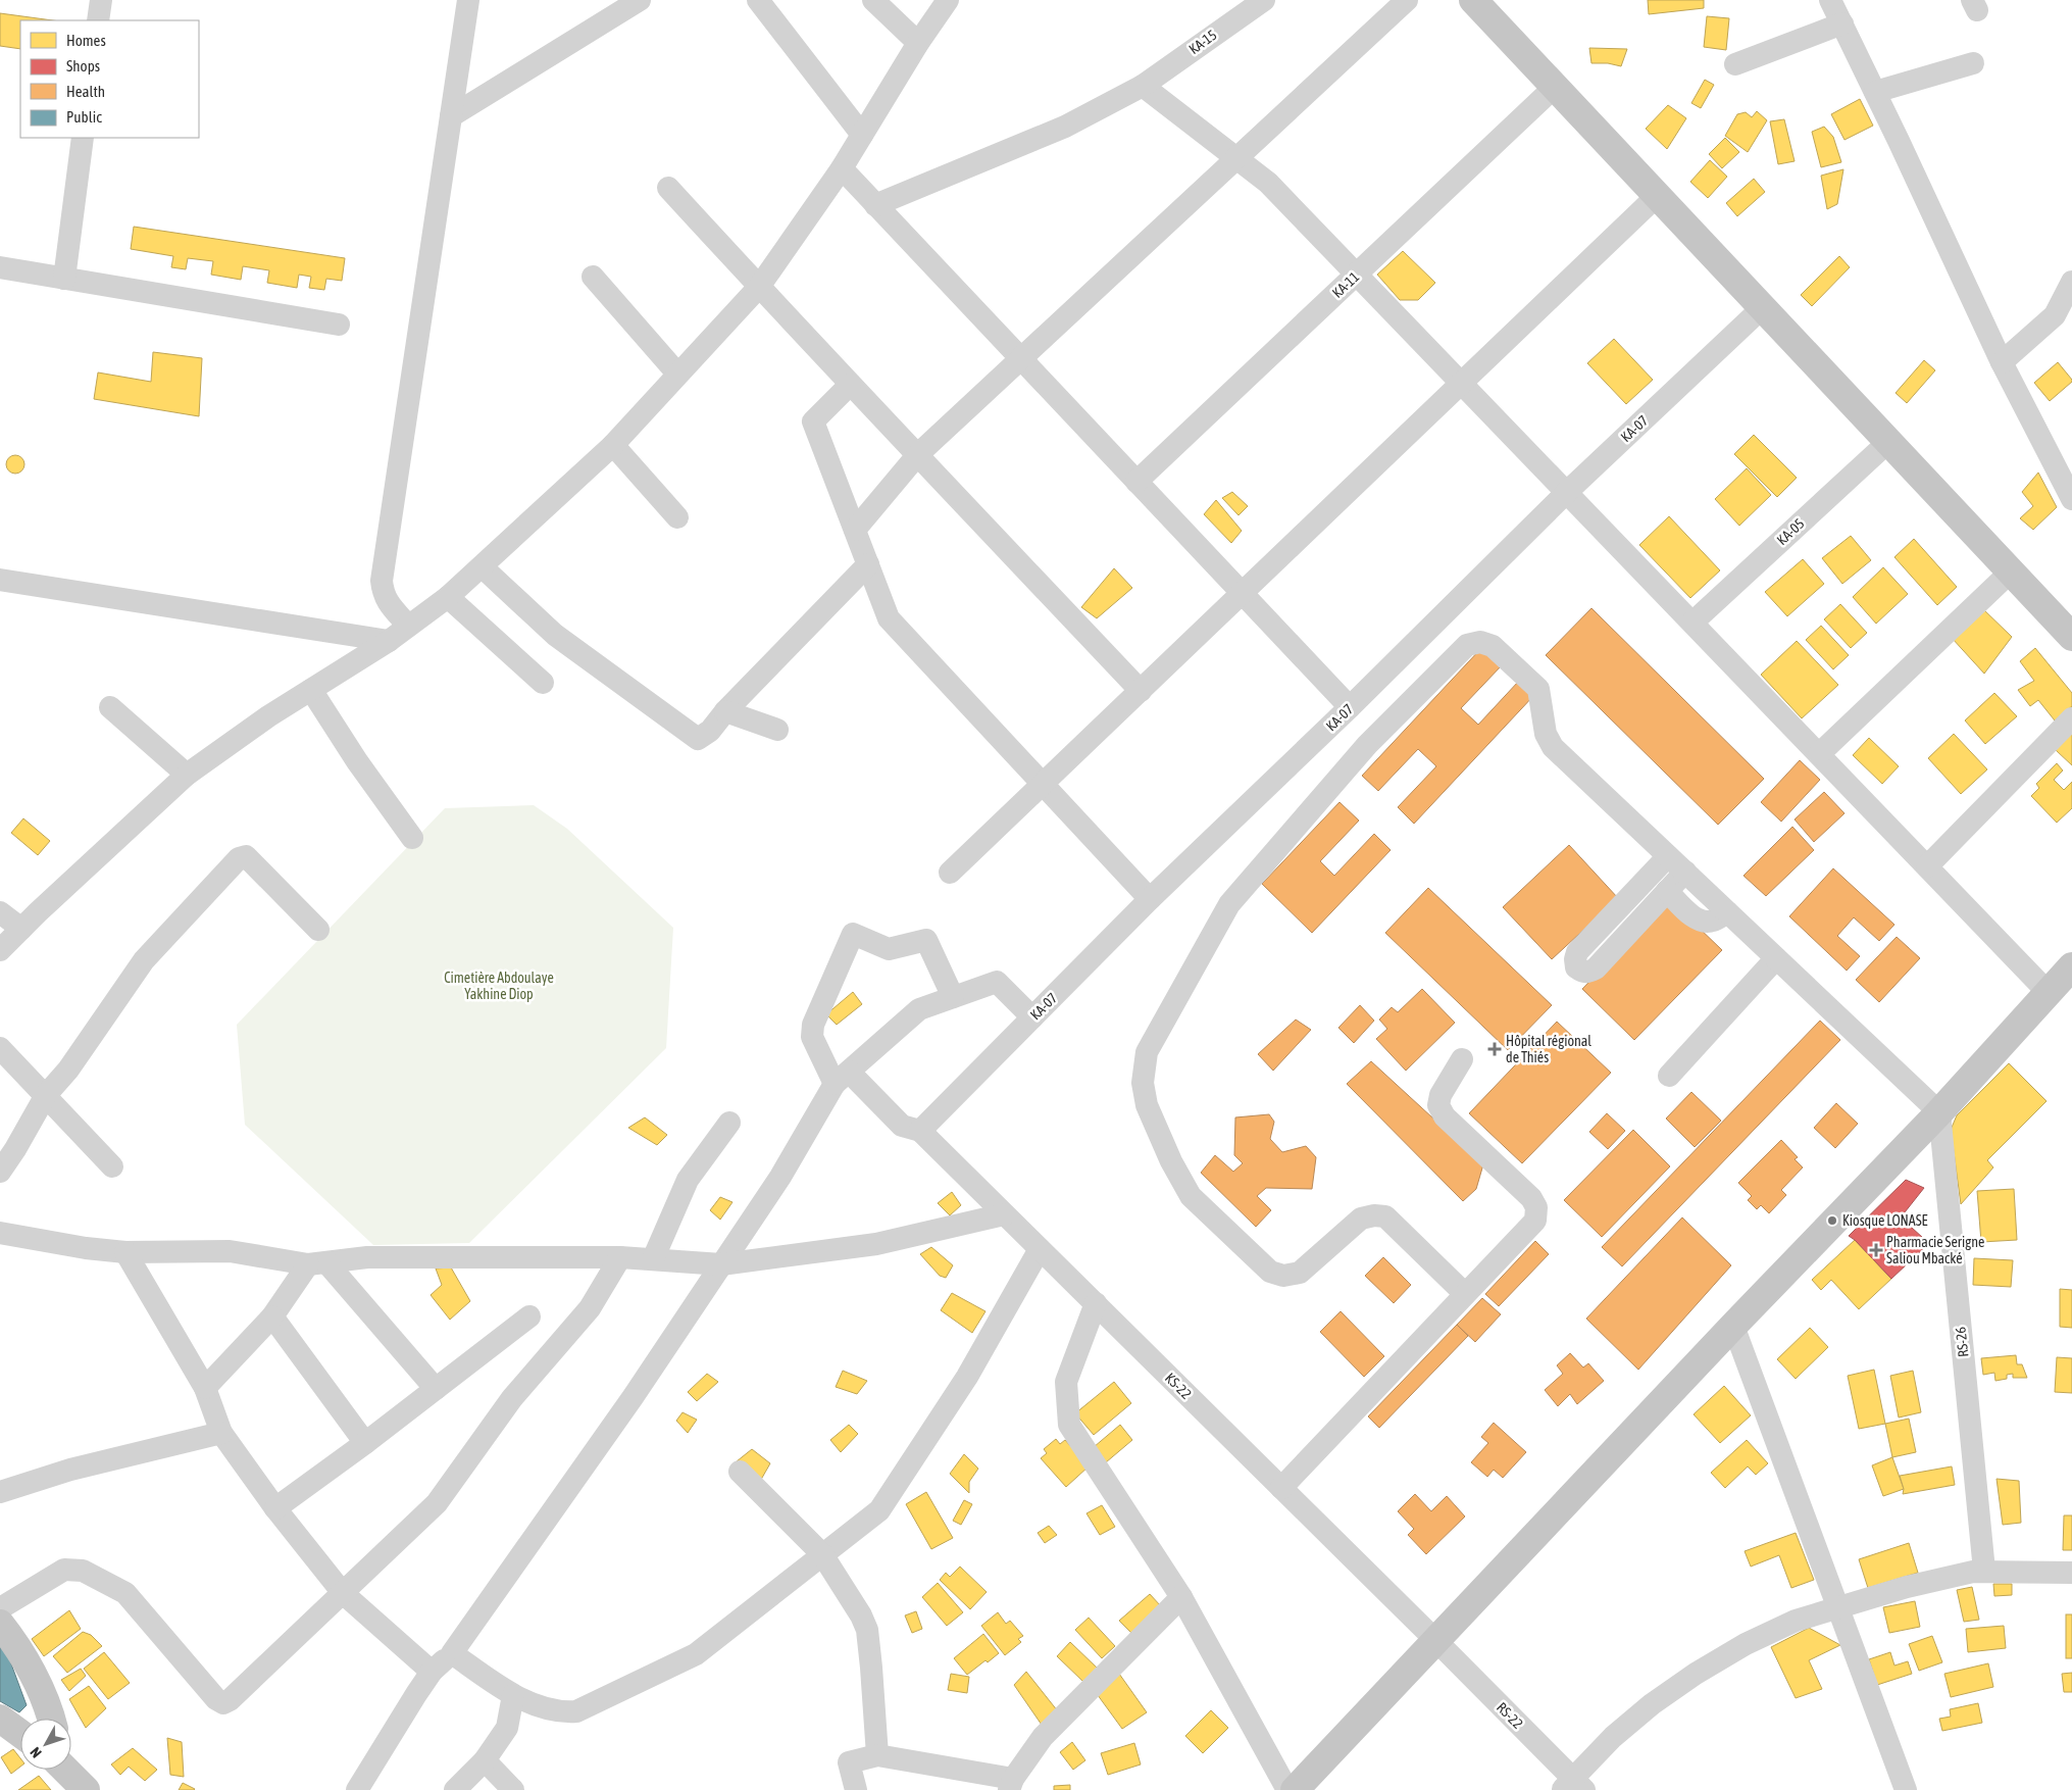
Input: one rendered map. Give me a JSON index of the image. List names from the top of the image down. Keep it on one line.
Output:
{"streets":{"street":["KA-15","KA-11","KA-07","KA-05","RS-26","KS-22","RS-22"]},"crossings":[["KA-07","KS-22"],["KS-22","RS-22"]],"parks":["Cimetière Abdoulaye Yakhine Diop"],"places":{"health":["Hôpital régional de Thiés","Pharmacie Serigne Saliou Mbacké"],"other":["Kiosque LONASE"]},"legend":["Homes","Shops","Health","Public"],"north":"bottom left"}
